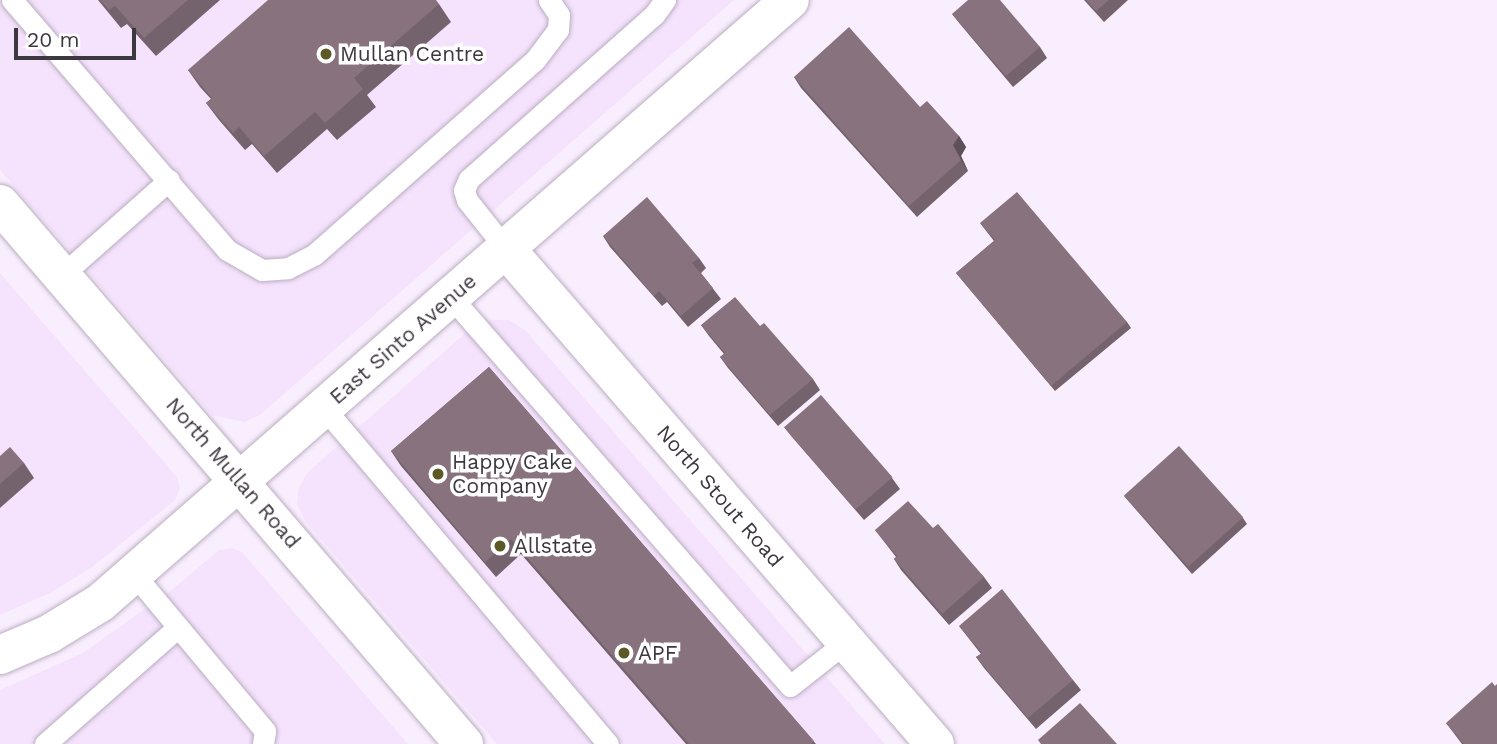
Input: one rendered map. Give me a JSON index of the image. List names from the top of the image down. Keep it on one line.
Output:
{"streets":{"street":["East Sinto Avenue","North Mullan Road","North Stout Road"]},"crossings":[["East Sinto Avenue","North Mullan Road"],["East Sinto Avenue","North Stout Road"]],"places":["Mullan Centre","Happy Cake Company","Allstate","APF"],"scale_bar":"20 m"}
